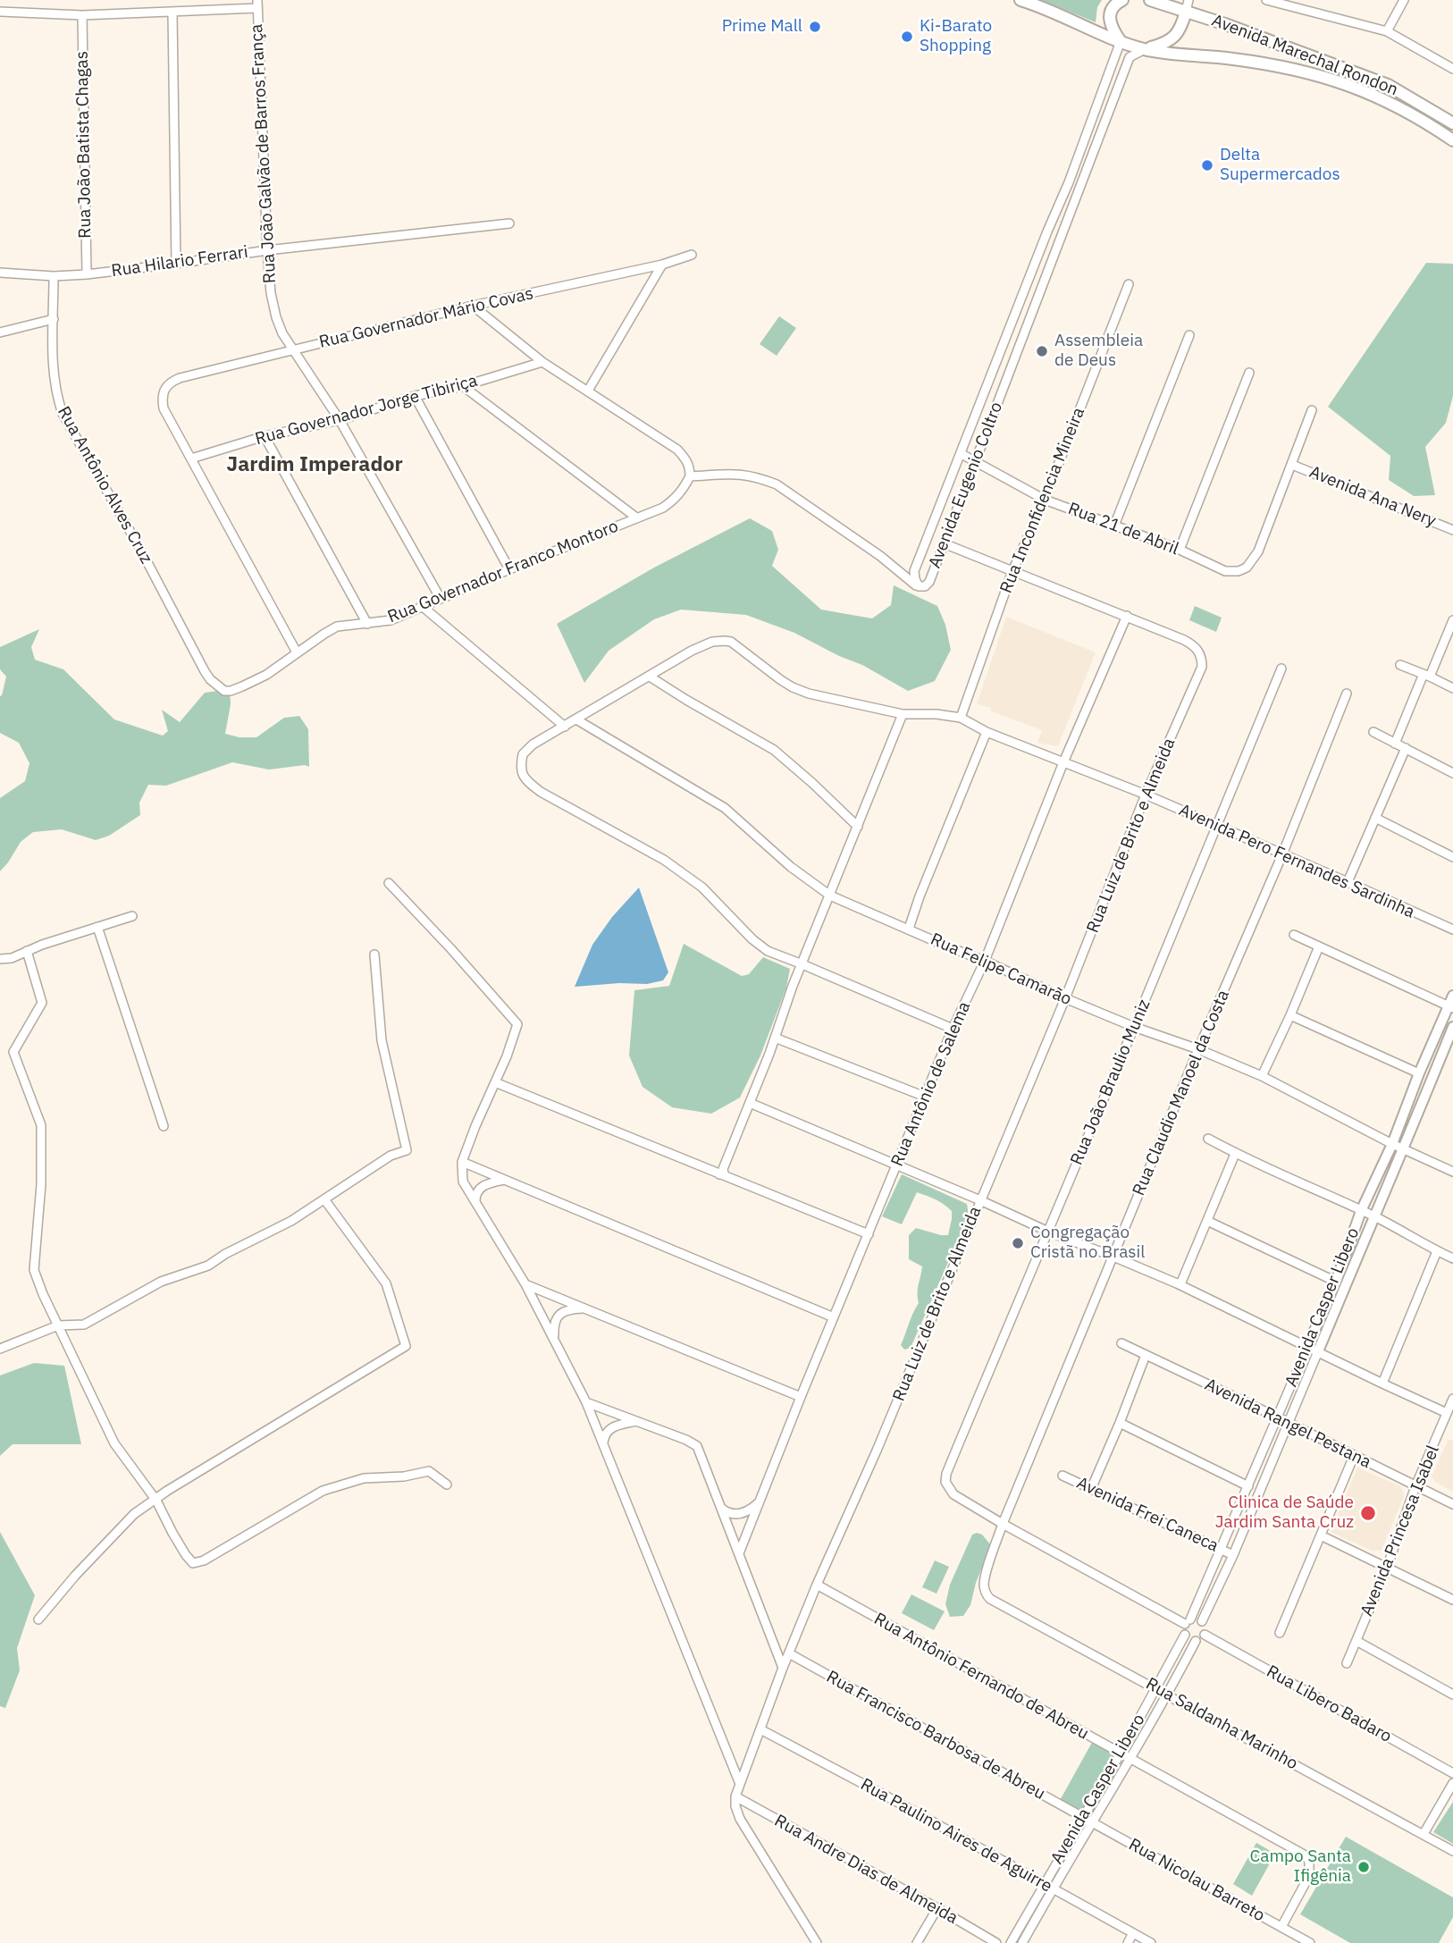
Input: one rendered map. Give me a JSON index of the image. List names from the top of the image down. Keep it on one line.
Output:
{"streets":{"main road":["Avenida Marechal Rondon"],"street":["Rua João Batista Chagas","Rua João Galvão de Barros França","Rua Hilario Ferrari","Rua Governador Mário Covas","Rua Governador Jorge Tibiriça","Rua Antônio Alves Cruz","Avenida Eugenio Coltro","Avenida Ana Nery","Rua Inconfidencia Mineira","Rua 21 de Abril","Rua Governador Franco Montoro","Rua Luiz de Brito e Almeida","Avenida Pero Fernandes Sardinha","Rua Felipe Camarão","Rua João Braulio Muniz","Rua Antônio de Salema","Rua Claudio Manoel da Costa","Avenida Casper Libero","Avenida Rangel Pestana","Avenida Frei Caneca","Avenida Princesa Isabel","Rua Antônio Fernando de Abreu","Rua Libero Badaro","Rua Saldanha Marinho","Rua Francisco Barbosa de Abreu","Rua Paulino Aires de Aguirre","Rua Andre Dias de Almeida","Rua Nicolau Barreto"]},"crossings":[["Avenida Marechal Rondon","Avenida Eugenio Coltro"],["Rua João Batista Chagas","Rua Hilario Ferrari"],["Rua João Galvão de Barros França","Rua Hilario Ferrari"],["Rua João Galvão de Barros França","Rua Governador Mário Covas"],["Rua João Galvão de Barros França","Rua Governador Jorge Tibiriça"],["Rua João Galvão de Barros França","Rua Governador Franco Montoro"],["Rua Hilario Ferrari","Rua Antônio Alves Cruz"],["Rua Governador Mário Covas","Rua Governador Jorge Tibiriça"],["Rua Antônio Alves Cruz","Rua Governador Franco Montoro"],["Avenida Eugenio Coltro","Rua 21 de Abril"],["Avenida Ana Nery","Rua 21 de Abril"],["Rua Inconfidencia Mineira","Rua 21 de Abril"],["Rua Inconfidencia Mineira","Avenida Pero Fernandes Sardinha"],["Rua Luiz de Brito e Almeida","Avenida Pero Fernandes Sardinha"],["Rua Luiz de Brito e Almeida","Rua Felipe Camarão"],["Rua Luiz de Brito e Almeida","Rua Antônio de Salema"],["Rua Luiz de Brito e Almeida","Rua Antônio Fernando de Abreu"],["Rua Luiz de Brito e Almeida","Rua Francisco Barbosa de Abreu"],["Rua Luiz de Brito e Almeida","Rua Paulino Aires de Aguirre"],["Rua Luiz de Brito e Almeida","Rua Andre Dias de Almeida"],["Avenida Pero Fernandes Sardinha","Rua João Braulio Muniz"],["Avenida Pero Fernandes Sardinha","Rua Antônio de Salema"],["Avenida Pero Fernandes Sardinha","Rua Claudio Manoel da Costa"],["Rua Felipe Camarão","Rua João Braulio Muniz"],["Rua Felipe Camarão","Rua Antônio de Salema"],["Rua Felipe Camarão","Rua Claudio Manoel da Costa"],["Rua Felipe Camarão","Avenida Casper Libero"],["Rua João Braulio Muniz","Rua Claudio Manoel da Costa"],["Rua Claudio Manoel da Costa","Rua Saldanha Marinho"],["Avenida Casper Libero","Avenida Rangel Pestana"],["Avenida Casper Libero","Avenida Frei Caneca"],["Avenida Casper Libero","Rua Antônio Fernando de Abreu"],["Avenida Casper Libero","Rua Libero Badaro"],["Avenida Casper Libero","Rua Saldanha Marinho"],["Avenida Casper Libero","Rua Francisco Barbosa de Abreu"],["Avenida Casper Libero","Rua Paulino Aires de Aguirre"],["Avenida Casper Libero","Rua Nicolau Barreto"],["Avenida Rangel Pestana","Avenida Princesa Isabel"],["Rua Antônio Fernando de Abreu","Rua Nicolau Barreto"],["Rua Francisco Barbosa de Abreu","Rua Nicolau Barreto"]],"districts":["Jardim Imperador"],"places":["Prime Mall","Ki-Barato Shopping","Delta Supermercados","Assembleia de Deus","Congregação Cristã no Brasil","Clinica de Saúde Jardim Santa Cruz","Campo Santa Ifigênia"]}
